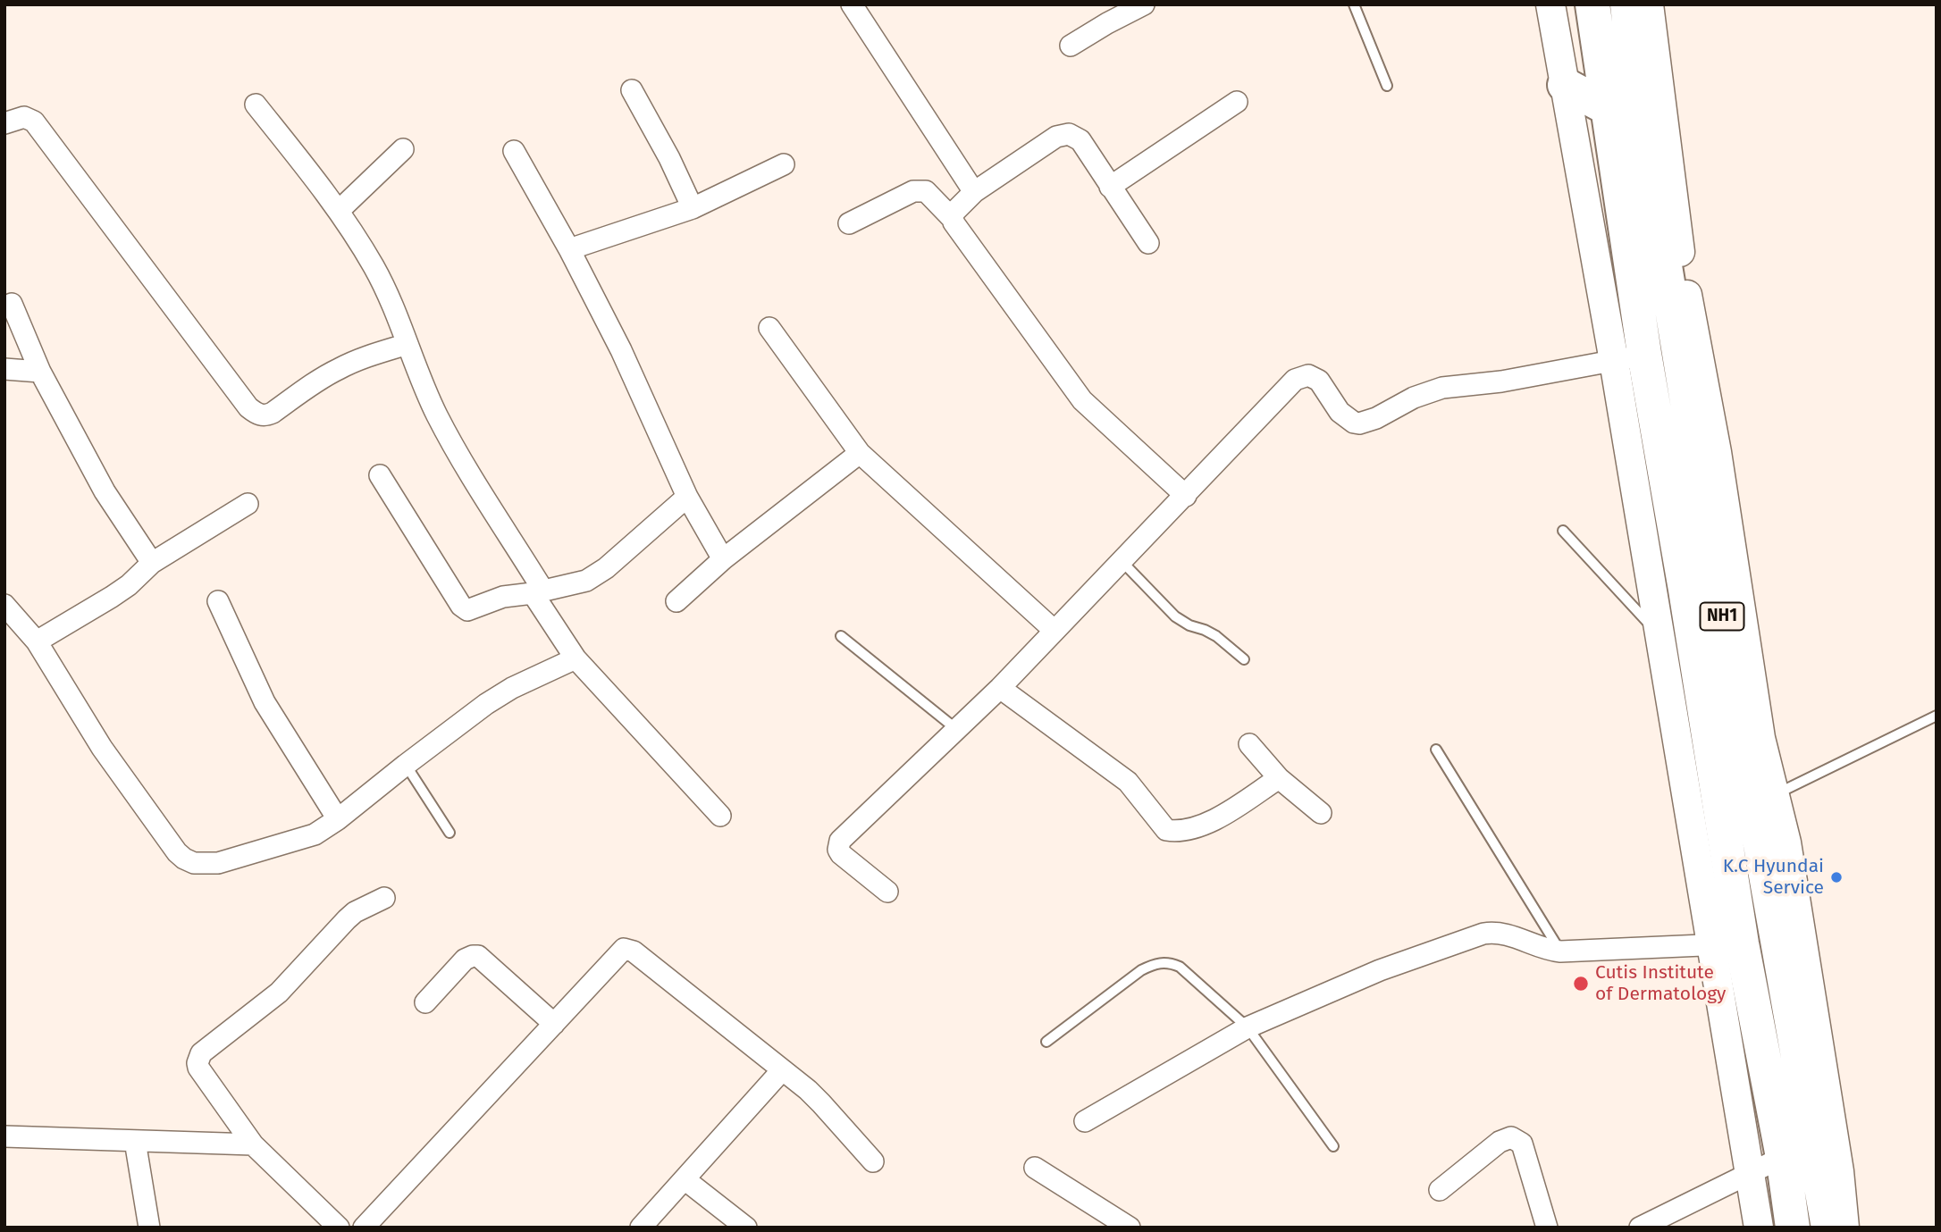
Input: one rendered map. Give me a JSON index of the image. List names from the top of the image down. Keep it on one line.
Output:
{"streets":{"highway":["NH1"]},"places":["K.C Hyundai Service","Cutis Institute of Dermatology"]}
